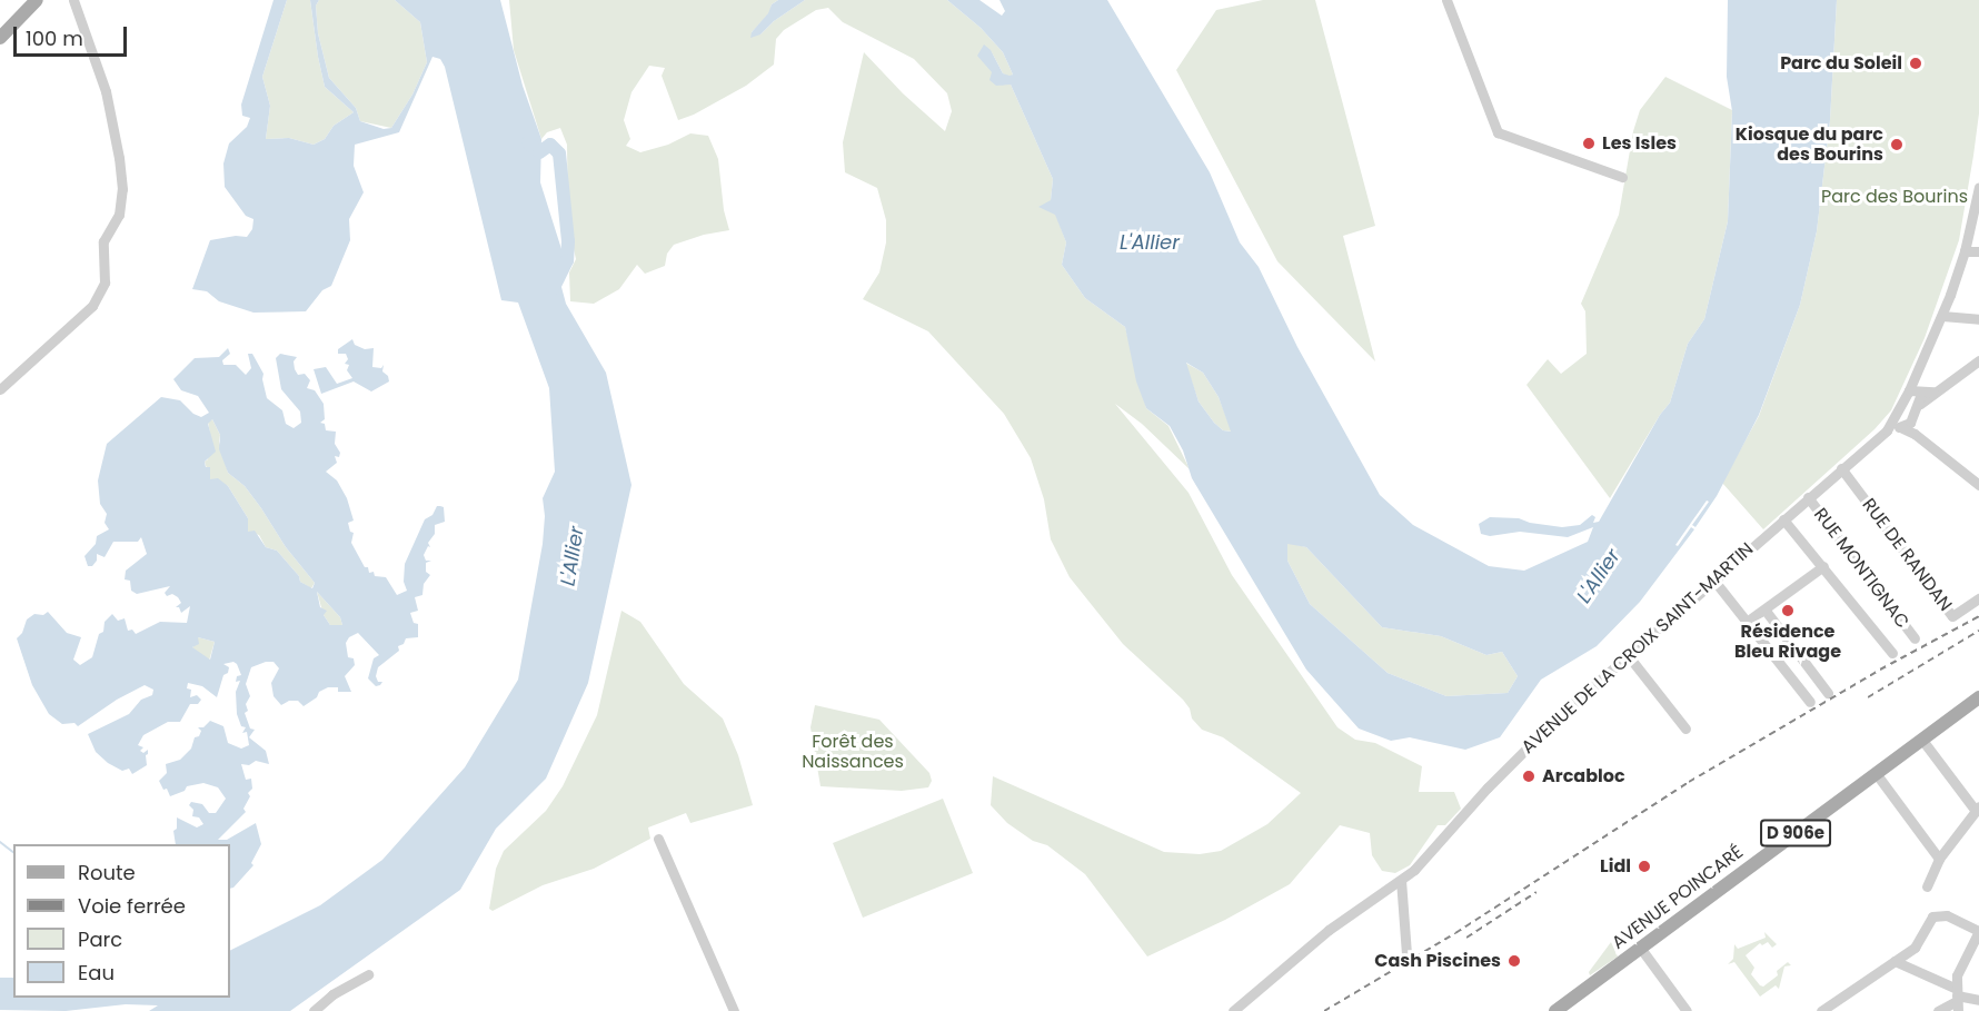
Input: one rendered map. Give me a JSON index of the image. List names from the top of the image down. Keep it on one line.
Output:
{"streets":{"main road":["D 906e","AVENUE POINCARÉ"],"street":["RUE DE RANDAN","RUE MONTIGNAC","AVENUE DE LA CROIX SAINT-MARTIN"]},"crossings":[["RUE DE RANDAN","AVENUE DE LA CROIX SAINT-MARTIN"],["RUE MONTIGNAC","AVENUE DE LA CROIX SAINT-MARTIN"]],"water":["L'Allier"],"parks":["Parc des Bourins","Forêt des Naissances"],"places":["Parc du Soleil","Les Isles","Kiosque du parc des Bourins","Résidence Bleu Rivage","Arcabloc","Lidl","Cash Piscines"],"legend":["Route","Voie ferrée","Parc","Eau"],"scale_bar":"100 m"}
